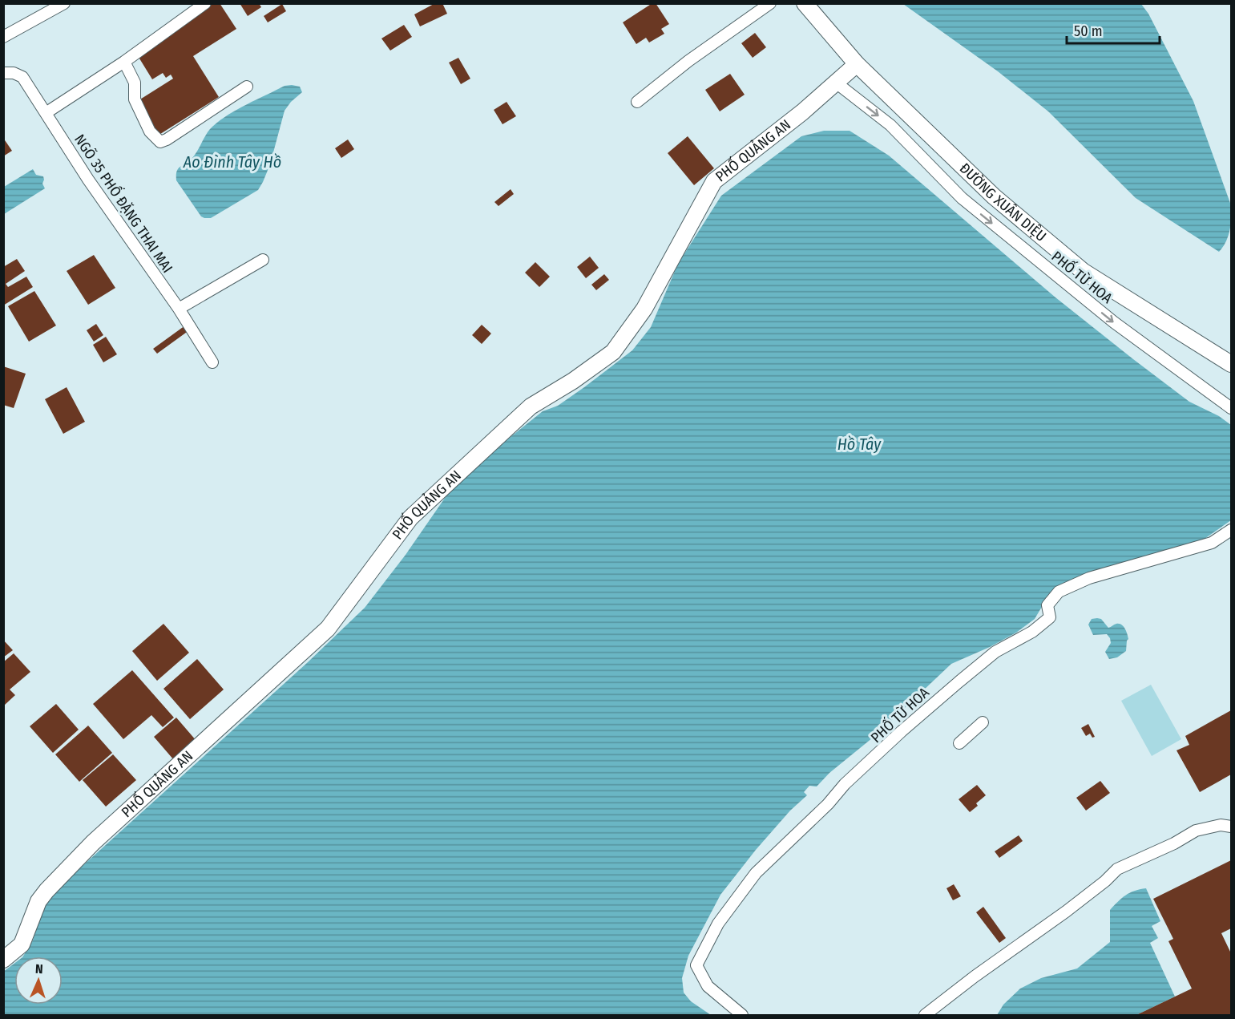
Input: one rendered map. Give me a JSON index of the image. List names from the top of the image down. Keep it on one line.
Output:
{"streets":{"street":["PHỐ QUẢNG AN","ĐƯỜNG XUÂN DIỆU","NGÕ 35 PHỐ ĐẶNG THAI MAI","PHỐ TỪ HOA"]},"crossings":[["PHỐ QUẢNG AN","ĐƯỜNG XUÂN DIỆU"],["PHỐ QUẢNG AN","PHỐ TỪ HOA"]],"one_way":["PHỐ TỪ HOA"],"water":["Ao Đình Tây Hồ","Hồ Tây"],"scale_bar":"50 m","north":"top"}
